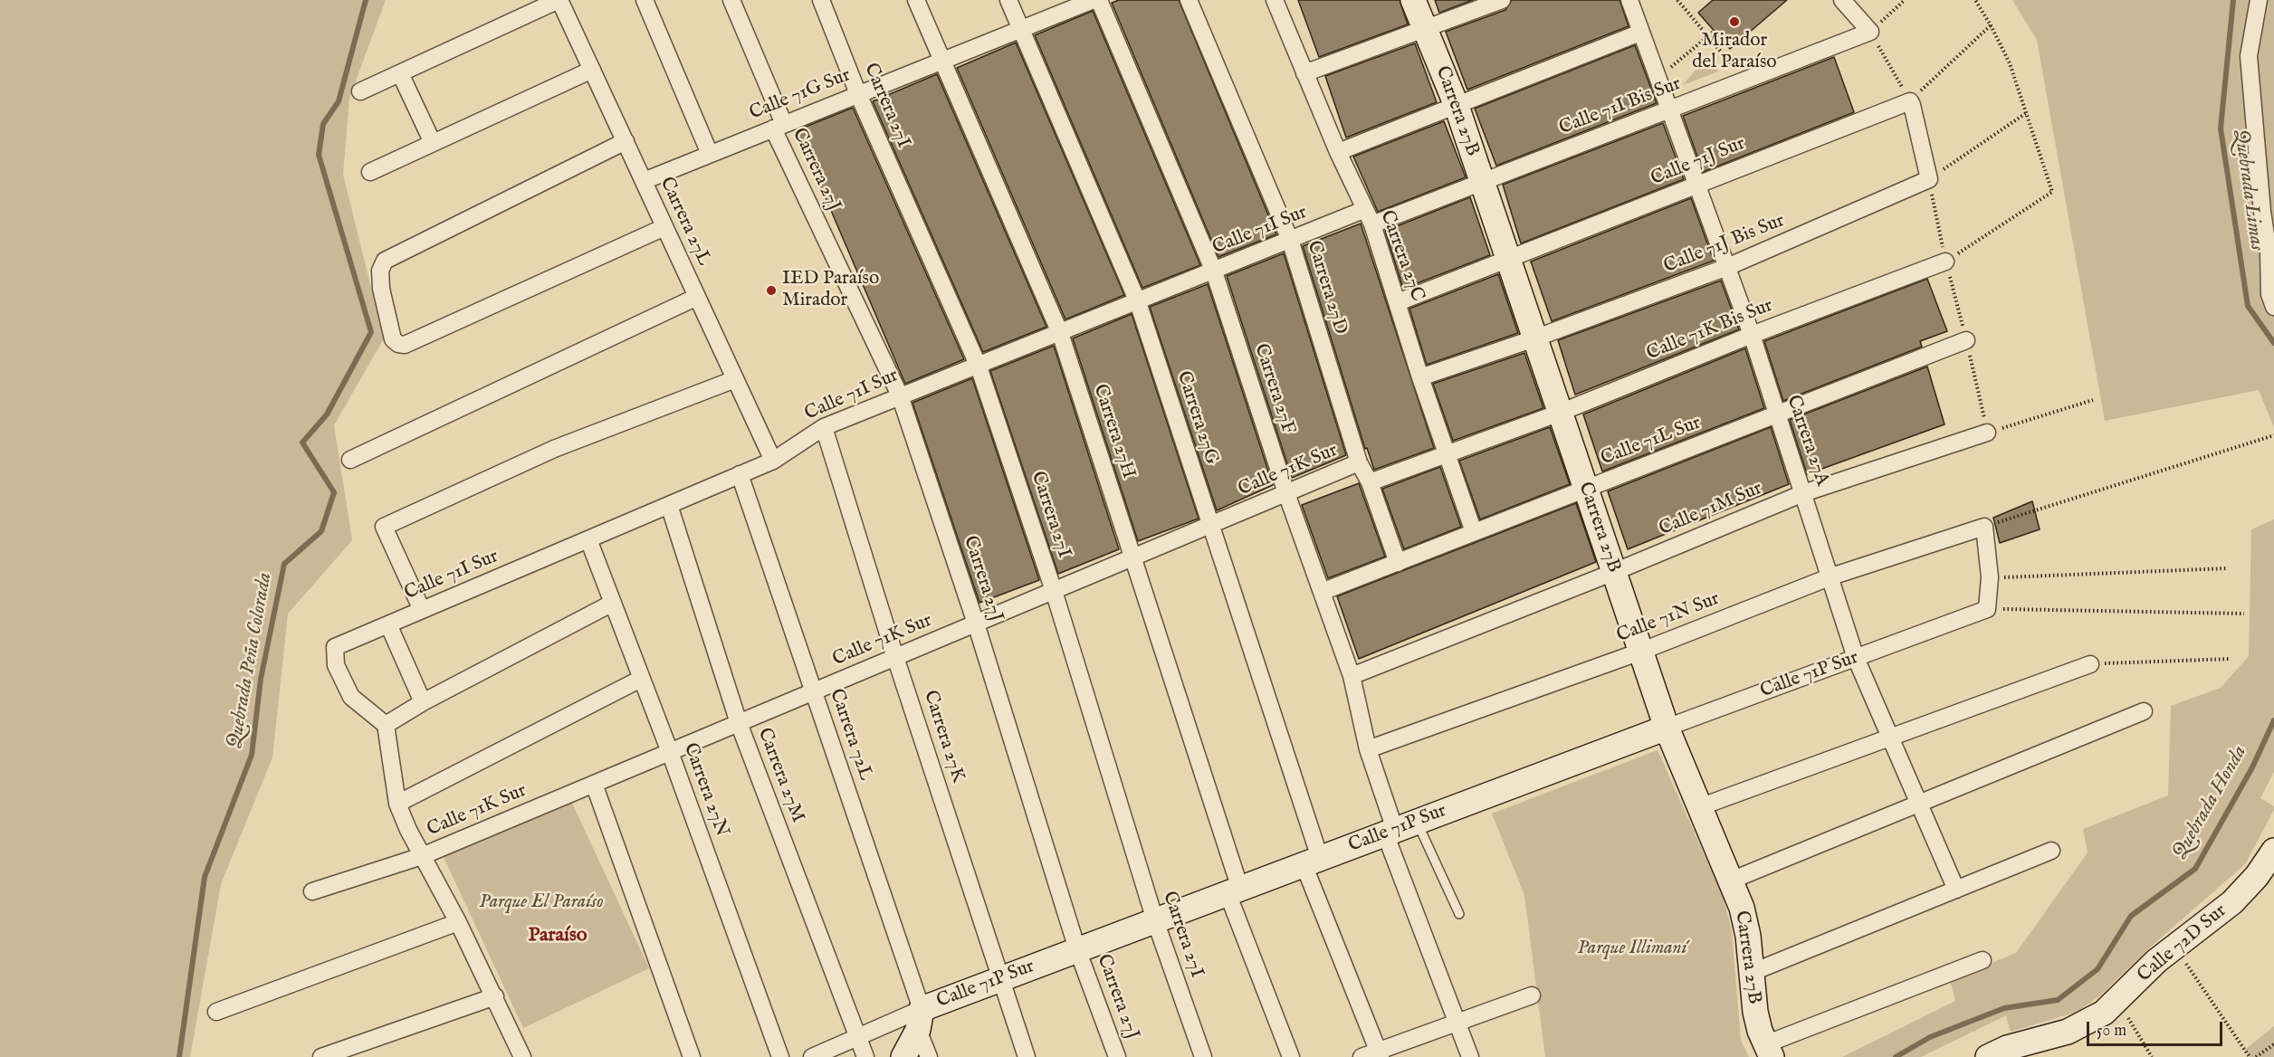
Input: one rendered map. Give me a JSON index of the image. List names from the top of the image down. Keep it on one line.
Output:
{"streets":{"street":["Calle 71G Sur","Carrera 27I","Calle 71I Bis Sur","Carrera 27B","Calle 71J Sur","Carrera 27J","Carrera 27L","Calle 71I Sur","Calle 71J Bis Sur","Carrera 27C","Carrera 27D","Calle 71K Bis Sur","Carrera 27F","Carrera 27G","Carrera 27H","Carrera 27A","Calle 71L Sur","Calle 71K Sur","Calle 71M Sur","Calle 71N Sur","Calle 71P Sur","Carrera 72L","Carrera 27K","Carrera 27M","Carrera 27N","Calle 72D Sur"]},"crossings":[["Calle 71G Sur","Carrera 27I"],["Calle 71G Sur","Carrera 27J"],["Calle 71G Sur","Carrera 27L"],["Calle 71G Sur","Carrera 27G"],["Calle 71G Sur","Carrera 27H"],["Carrera 27I","Calle 71I Sur"],["Carrera 27I","Calle 71K Sur"],["Carrera 27I","Calle 71P Sur"],["Calle 71I Bis Sur","Carrera 27B"],["Calle 71I Bis Sur","Carrera 27C"],["Calle 71I Bis Sur","Carrera 27A"],["Carrera 27B","Calle 71J Sur"],["Carrera 27B","Calle 71J Bis Sur"],["Carrera 27B","Calle 71K Bis Sur"],["Carrera 27B","Calle 71L Sur"],["Carrera 27B","Calle 71M Sur"],["Carrera 27B","Calle 71N Sur"],["Carrera 27B","Calle 71P Sur"],["Calle 71J Sur","Carrera 27C"],["Calle 71J Sur","Carrera 27A"],["Carrera 27J","Calle 71I Sur"],["Carrera 27J","Calle 71K Sur"],["Carrera 27J","Calle 71P Sur"],["Carrera 27L","Calle 71I Sur"],["Calle 71I Sur","Carrera 27C"],["Calle 71I Sur","Carrera 27D"],["Calle 71I Sur","Carrera 27F"],["Calle 71I Sur","Carrera 27G"],["Calle 71I Sur","Carrera 27H"],["Calle 71I Sur","Carrera 72L"],["Calle 71I Sur","Carrera 27K"],["Calle 71I Sur","Carrera 27M"],["Calle 71I Sur","Carrera 27N"],["Calle 71J Bis Sur","Carrera 27C"],["Calle 71J Bis Sur","Carrera 27A"],["Carrera 27C","Calle 71K Bis Sur"],["Carrera 27C","Calle 71L Sur"],["Carrera 27D","Calle 71K Bis Sur"],["Carrera 27D","Calle 71L Sur"],["Carrera 27D","Calle 71K Sur"],["Calle 71K Bis Sur","Carrera 27A"],["Carrera 27F","Calle 71L Sur"],["Carrera 27F","Calle 71K Sur"],["Carrera 27F","Calle 71M Sur"],["Carrera 27F","Calle 71N Sur"],["Carrera 27F","Calle 71P Sur"],["Carrera 27G","Calle 71K Sur"],["Carrera 27G","Calle 71P Sur"],["Carrera 27H","Calle 71K Sur"],["Carrera 27H","Calle 71P Sur"],["Carrera 27A","Calle 71L Sur"],["Carrera 27A","Calle 71M Sur"],["Carrera 27A","Calle 71N Sur"],["Carrera 27A","Calle 71P Sur"],["Calle 71K Sur","Carrera 72L"],["Calle 71K Sur","Carrera 27K"],["Calle 71K Sur","Carrera 27M"],["Calle 71K Sur","Carrera 27N"],["Calle 71P Sur","Carrera 72L"],["Calle 71P Sur","Carrera 27K"],["Calle 71P Sur","Carrera 27M"]],"districts":["Paraíso"],"water":["Quebrada Limas","Quebrada Peña Colorada","Quebrada Honda"],"parks":["Parque El Paraíso","Parque Illimaní"],"places":["Mirador del Paraíso","IED Paraíso Mirador"],"scale_bar":"50 m"}
